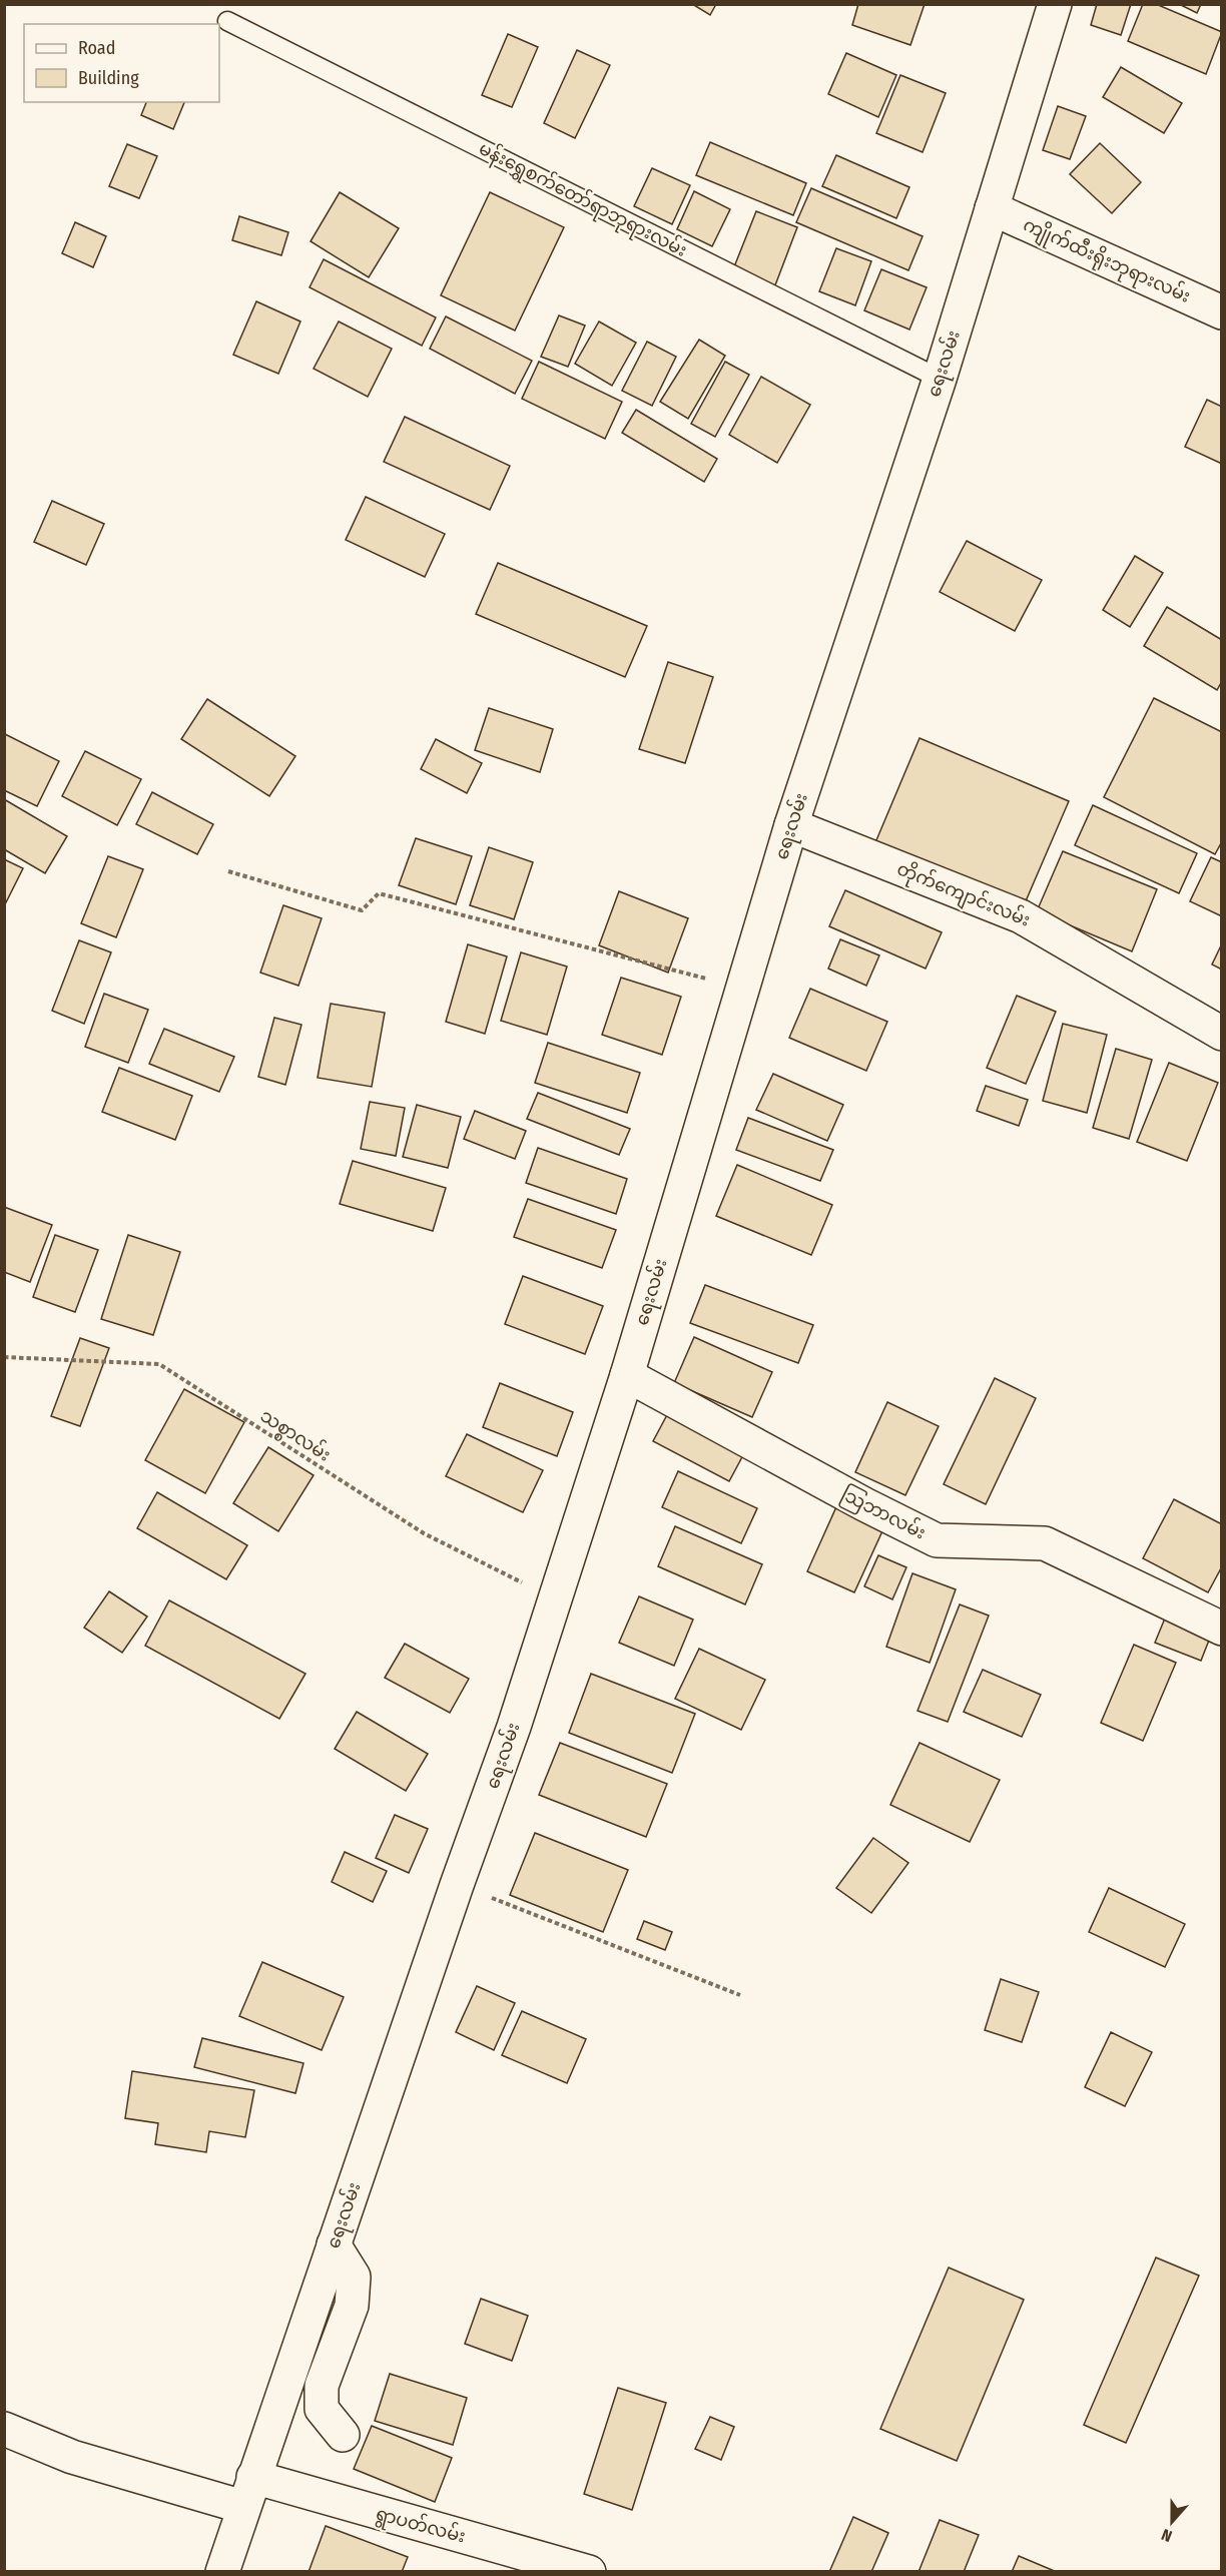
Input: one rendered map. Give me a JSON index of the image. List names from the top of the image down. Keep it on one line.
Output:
{"streets":{"street":["ကျိုက်ထီးရိုးဘုရားလမ်း","ရေးလမ်း","တိုက်ကျောင်းလမ်း","သြဘာလမ်း","ရွာပတ်လမ်း"],"lane":["မန်းရွှေစက်တော်ရာဘုရားလမ်း"],"path":["သစ္စာလမ်း"]},"crossings":[["မန်းရွှေစက်တော်ရာဘုရားလမ်း","ရေးလမ်း"],["ကျိုက်ထီးရိုးဘုရားလမ်း","ရေးလမ်း"],["ရေးလမ်း","တိုက်ကျောင်းလမ်း"],["ရေးလမ်း","သစ္စာလမ်း"],["ရေးလမ်း","သြဘာလမ်း"],["ရေးလမ်း","ရွာပတ်လမ်း"]],"legend":["Road","Building"],"north":"bottom"}
